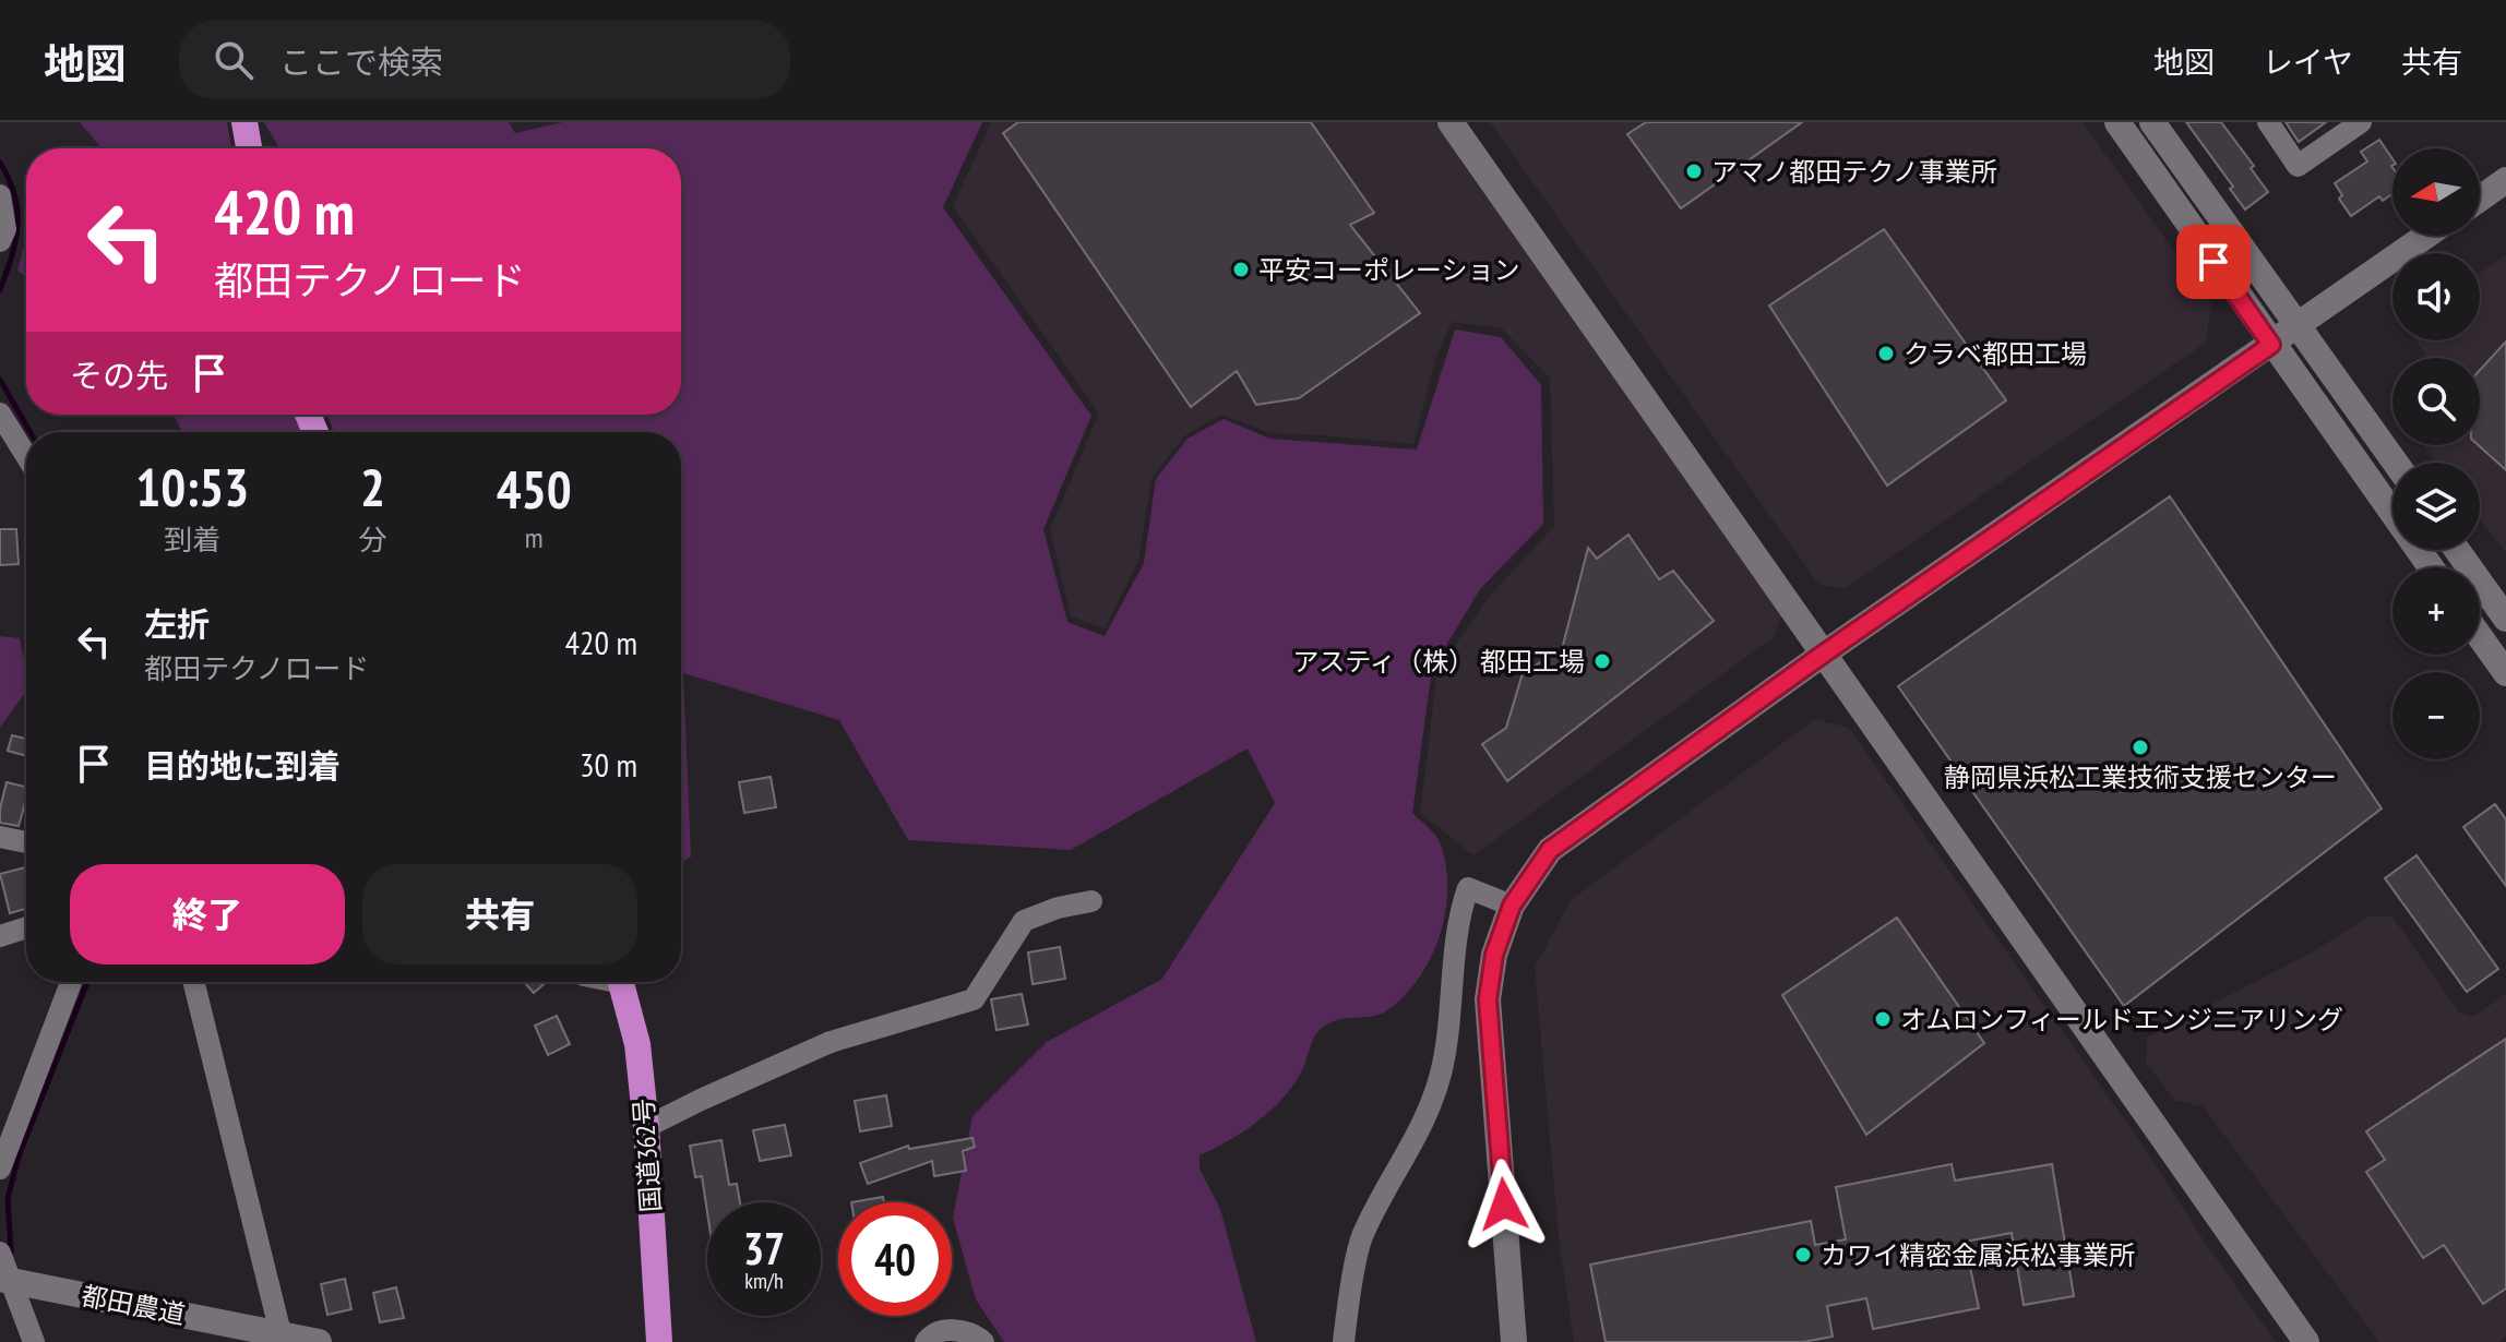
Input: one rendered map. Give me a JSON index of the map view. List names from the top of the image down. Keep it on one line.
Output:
{"streets":{"highway":["国道362号"],"street":["都田農道"]},"places":["アマノ都田テクノ事業所","平安コーポレーション","クラベ都田工場","アスティ（株） 都田工場","静岡県浜松工業技術支援センター","オムロンフィールドエンジニアリング","カワイ精密金属浜松事業所"],"north":"left","page":{"header":"地図","search":"ここで検索","nav":["地図","レイヤ","共有"],"map_buttons":["+","−"],"turn":["420 m","都田テクノロード"],"then":"その先","eta":["10:53","到着","2","分","450","m"],"list":[{"name":"左折","note":"都田テクノロード","value":"420 m"},{"name":"目的地に到着","value":"30 m"}],"buttons":["終了","共有"],"speed":"37 km/h","limit":"40"}}
